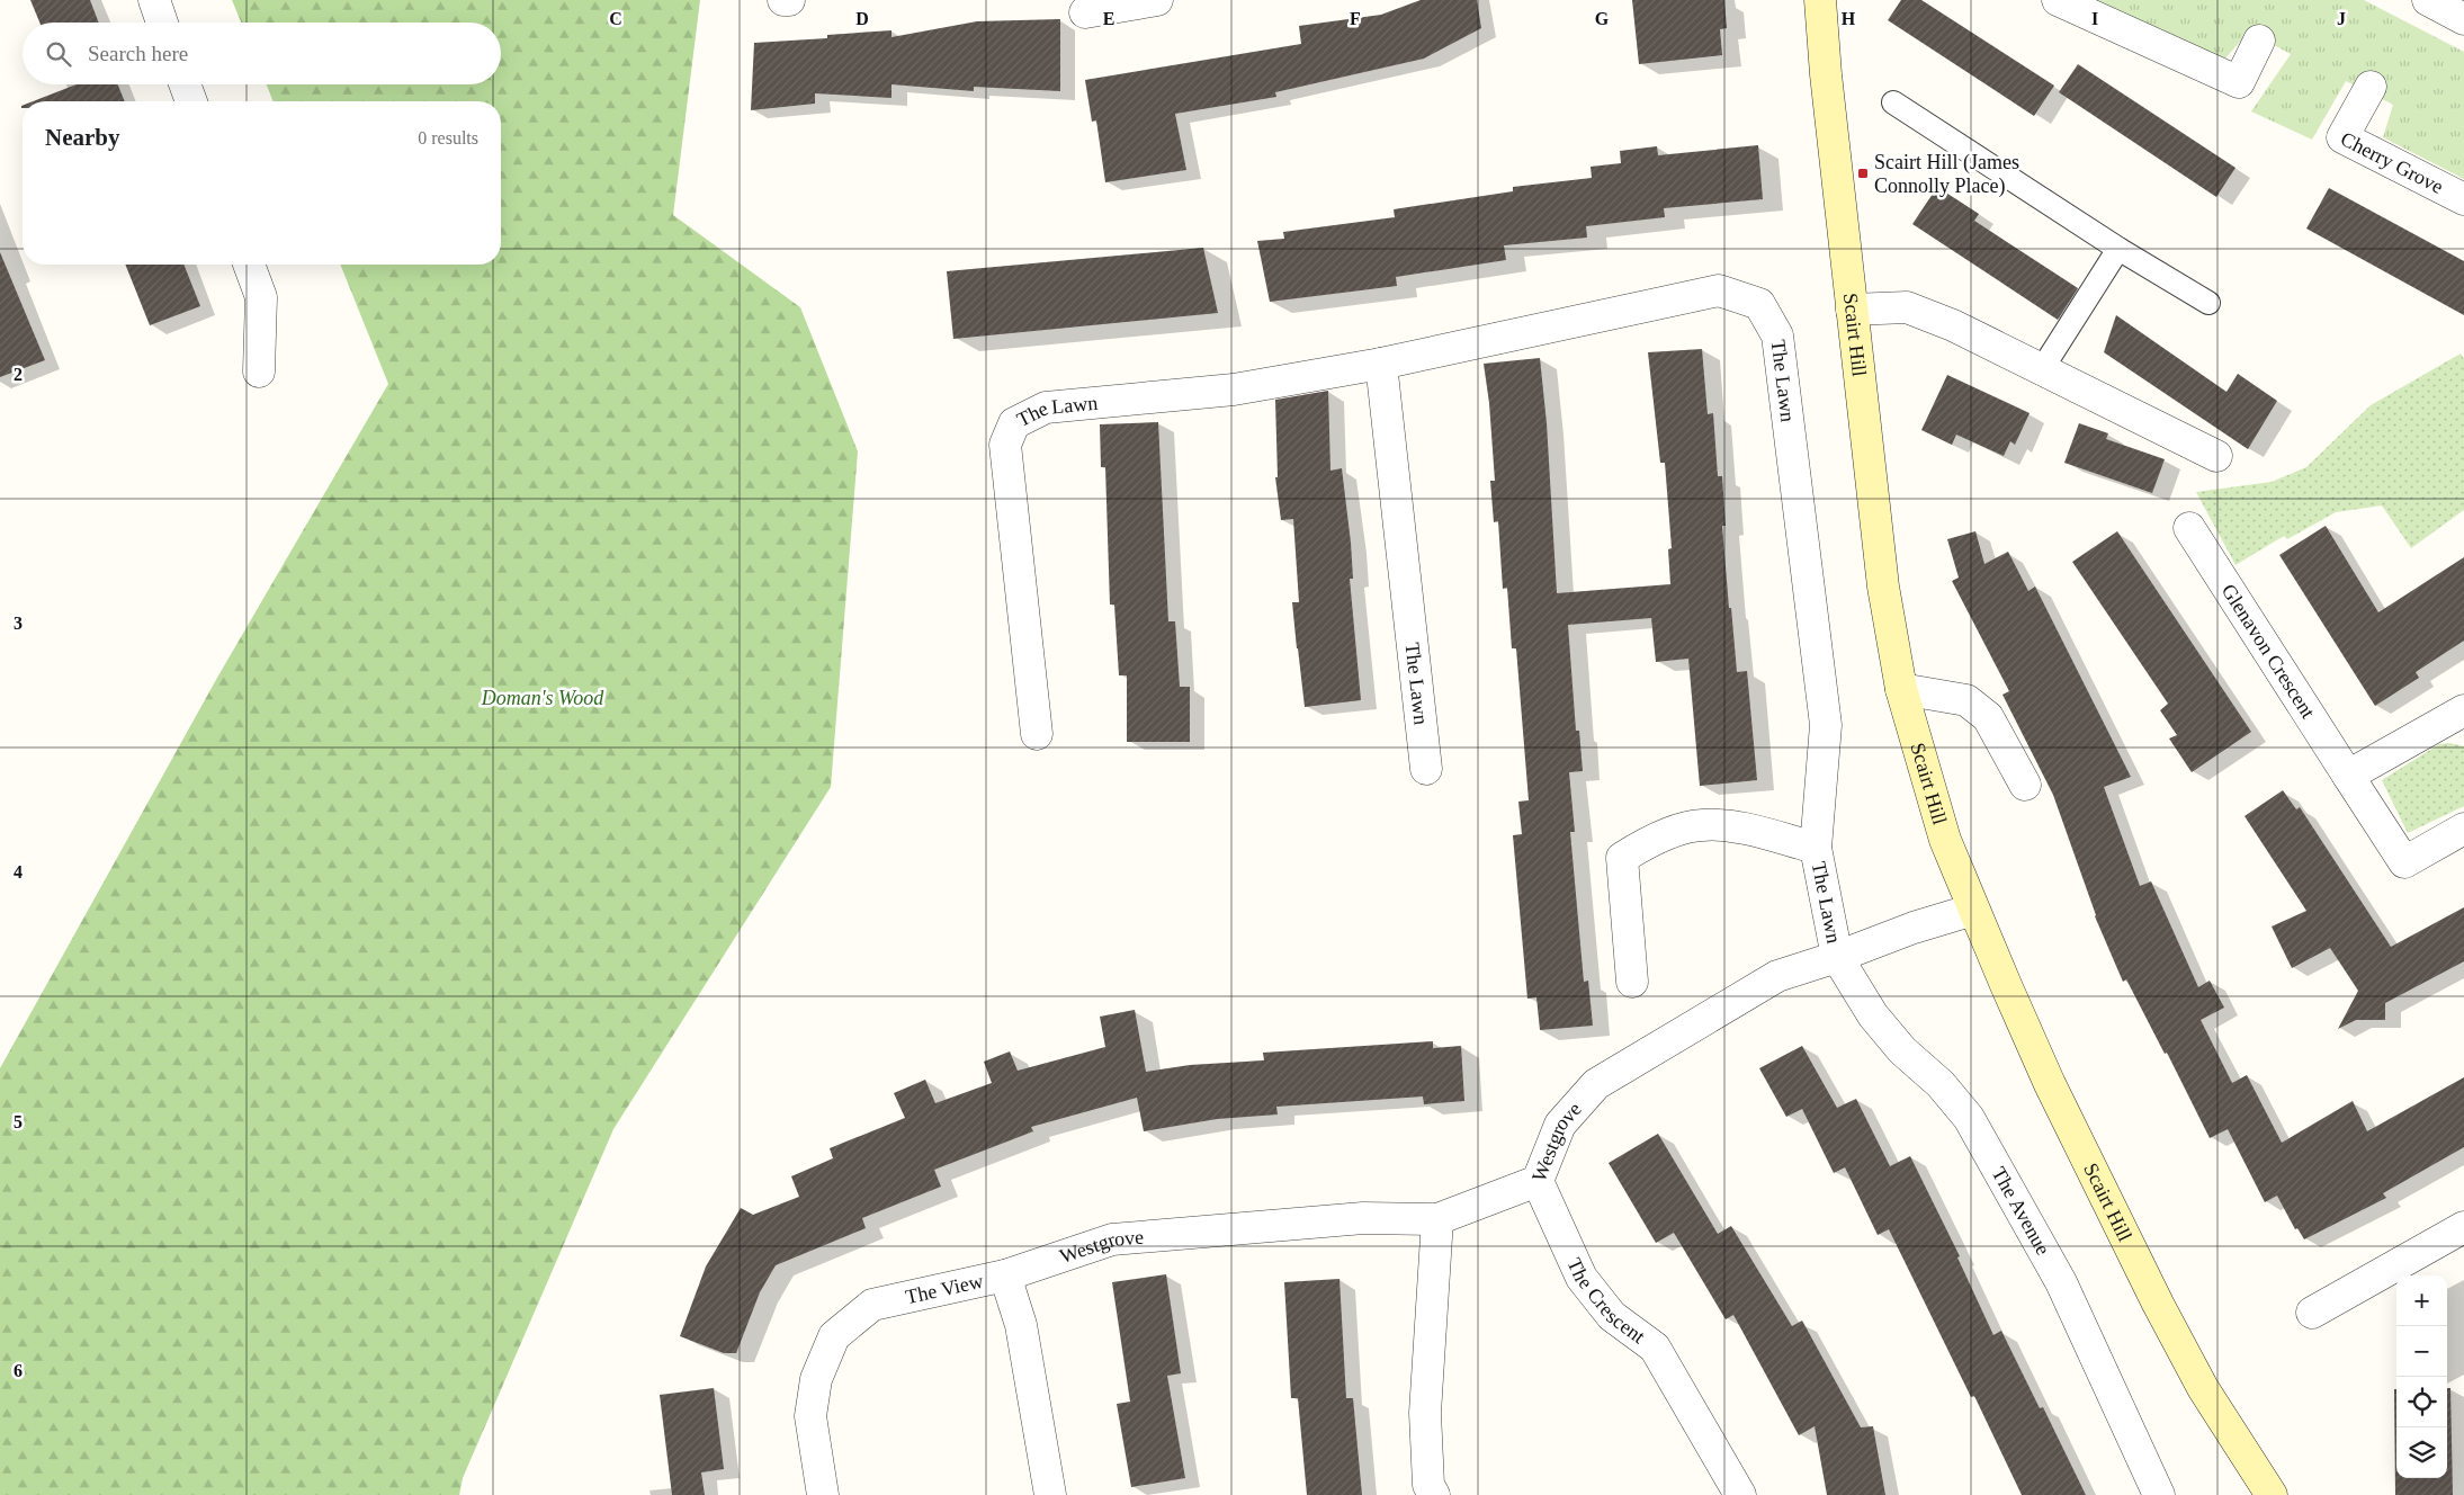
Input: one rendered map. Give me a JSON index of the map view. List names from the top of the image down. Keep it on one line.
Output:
{"streets":{"street":["Cherry Grove","Scairt Hill","The Lawn","Glenavon Crescent","Westgrove","The Avenue","The View","The Crescent"]},"crossings":[["Scairt Hill","Westgrove"],["The Lawn","Westgrove"],["The Lawn","The Avenue"],["Westgrove","The Avenue"],["Westgrove","The View"],["Westgrove","The Crescent"]],"parks":["Doman's Wood"],"places":{"transit":["Scairt Hill (James Connolly Place)"]},"page":{"search":"Search here","heading":["Nearby","0 results"],"map_buttons":["+","−"]},"grid":{"columns":["C","D","E","F","G","H","I","J"],"rows":["2","3","4","5","6"]}}
